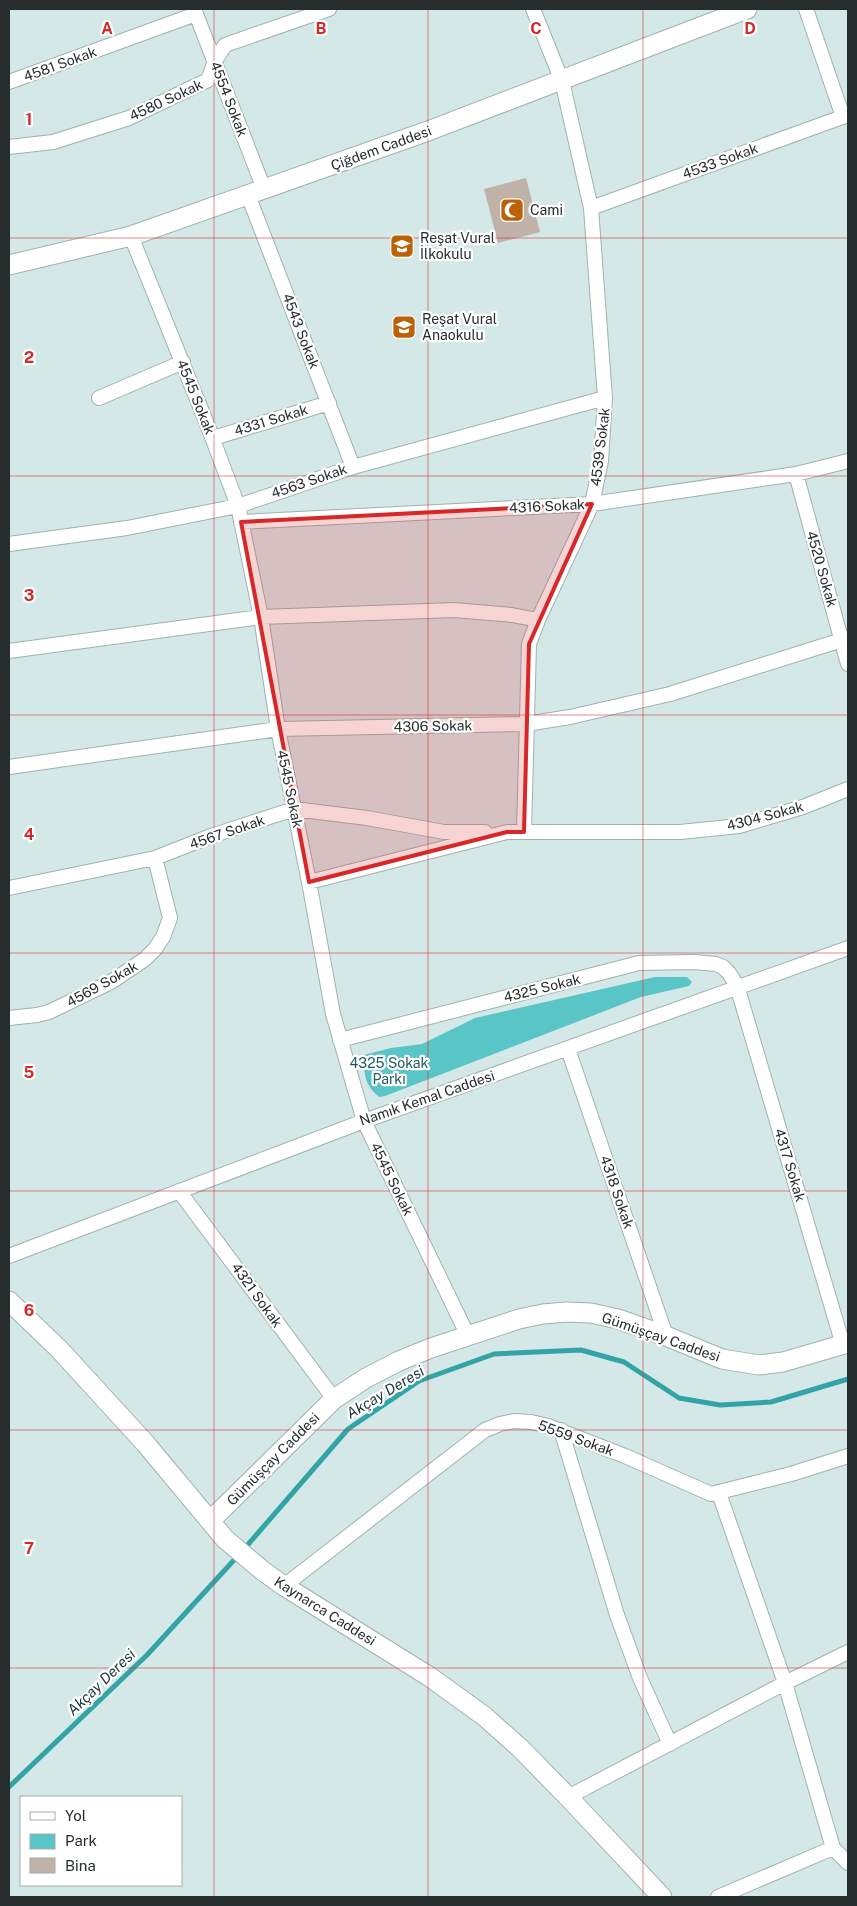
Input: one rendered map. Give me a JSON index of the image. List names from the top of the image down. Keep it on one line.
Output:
{"streets":{"street":["4581 Sokak","4554 Sokak","4580 Sokak","Çiğdem Caddesi","4533 Sokak","4543 Sokak","4545 Sokak","4331 Sokak","4539 Sokak","4563 Sokak","4316 Sokak","4520 Sokak","4306 Sokak","4304 Sokak","4567 Sokak","4569 Sokak","4325 Sokak","Namık Kemal Caddesi","4317 Sokak","4318 Sokak","4321 Sokak","Gümüşçay Caddesi","5559 Sokak","Kaynarca Caddesi"]},"crossings":[["4581 Sokak","4554 Sokak"],["4554 Sokak","4580 Sokak"],["4554 Sokak","Çiğdem Caddesi"],["4554 Sokak","4543 Sokak"],["Çiğdem Caddesi","4543 Sokak"],["Çiğdem Caddesi","4545 Sokak"],["Çiğdem Caddesi","4539 Sokak"],["4533 Sokak","4539 Sokak"],["4543 Sokak","4331 Sokak"],["4543 Sokak","4563 Sokak"],["4545 Sokak","4331 Sokak"],["4545 Sokak","4563 Sokak"],["4545 Sokak","4316 Sokak"],["4545 Sokak","4306 Sokak"],["4545 Sokak","4567 Sokak"],["4545 Sokak","4325 Sokak"],["4545 Sokak","Namık Kemal Caddesi"],["4545 Sokak","Gümüşçay Caddesi"],["4539 Sokak","4563 Sokak"],["4539 Sokak","4316 Sokak"],["4539 Sokak","4306 Sokak"],["4539 Sokak","4304 Sokak"],["4316 Sokak","4520 Sokak"],["4520 Sokak","4306 Sokak"],["4304 Sokak","4567 Sokak"],["4567 Sokak","4569 Sokak"],["4325 Sokak","Namık Kemal Caddesi"],["4325 Sokak","4317 Sokak"],["Namık Kemal Caddesi","4317 Sokak"],["Namık Kemal Caddesi","4318 Sokak"],["Namık Kemal Caddesi","4321 Sokak"],["4317 Sokak","Gümüşçay Caddesi"],["4318 Sokak","Gümüşçay Caddesi"],["4321 Sokak","Gümüşçay Caddesi"],["Gümüşçay Caddesi","Kaynarca Caddesi"],["5559 Sokak","Kaynarca Caddesi"]],"water":["Akçay Deresi"],"parks":["4325 Sokak Parkı"],"places":{"mosque":["Cami"],"school or university":["Reşat Vural İlkokulu","Reşat Vural Anaokulu"]},"legend":["Yol","Park","Bina"],"grid":{"columns":["A","B","C","D"],"rows":["1","2","3","4","5","6","7"]}}
